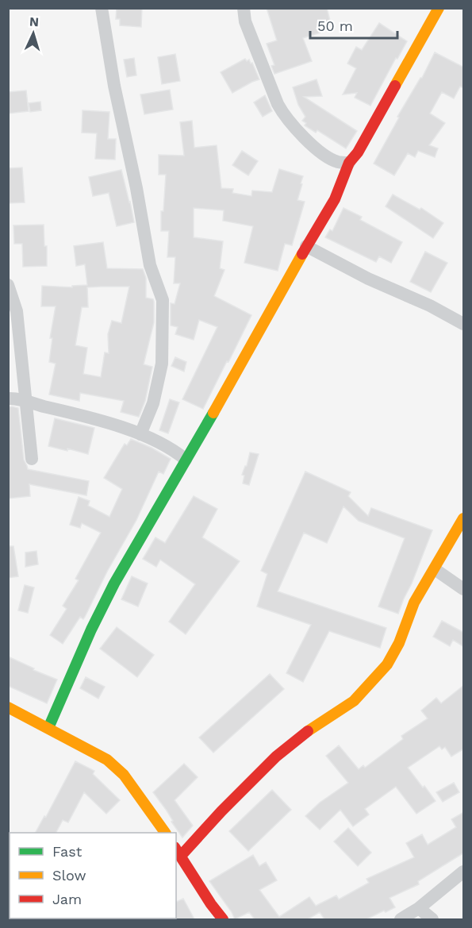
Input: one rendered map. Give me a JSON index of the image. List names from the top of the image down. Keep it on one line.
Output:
{"legend":["Fast","Slow","Jam"],"scale_bar":"50 m","north":"top"}
